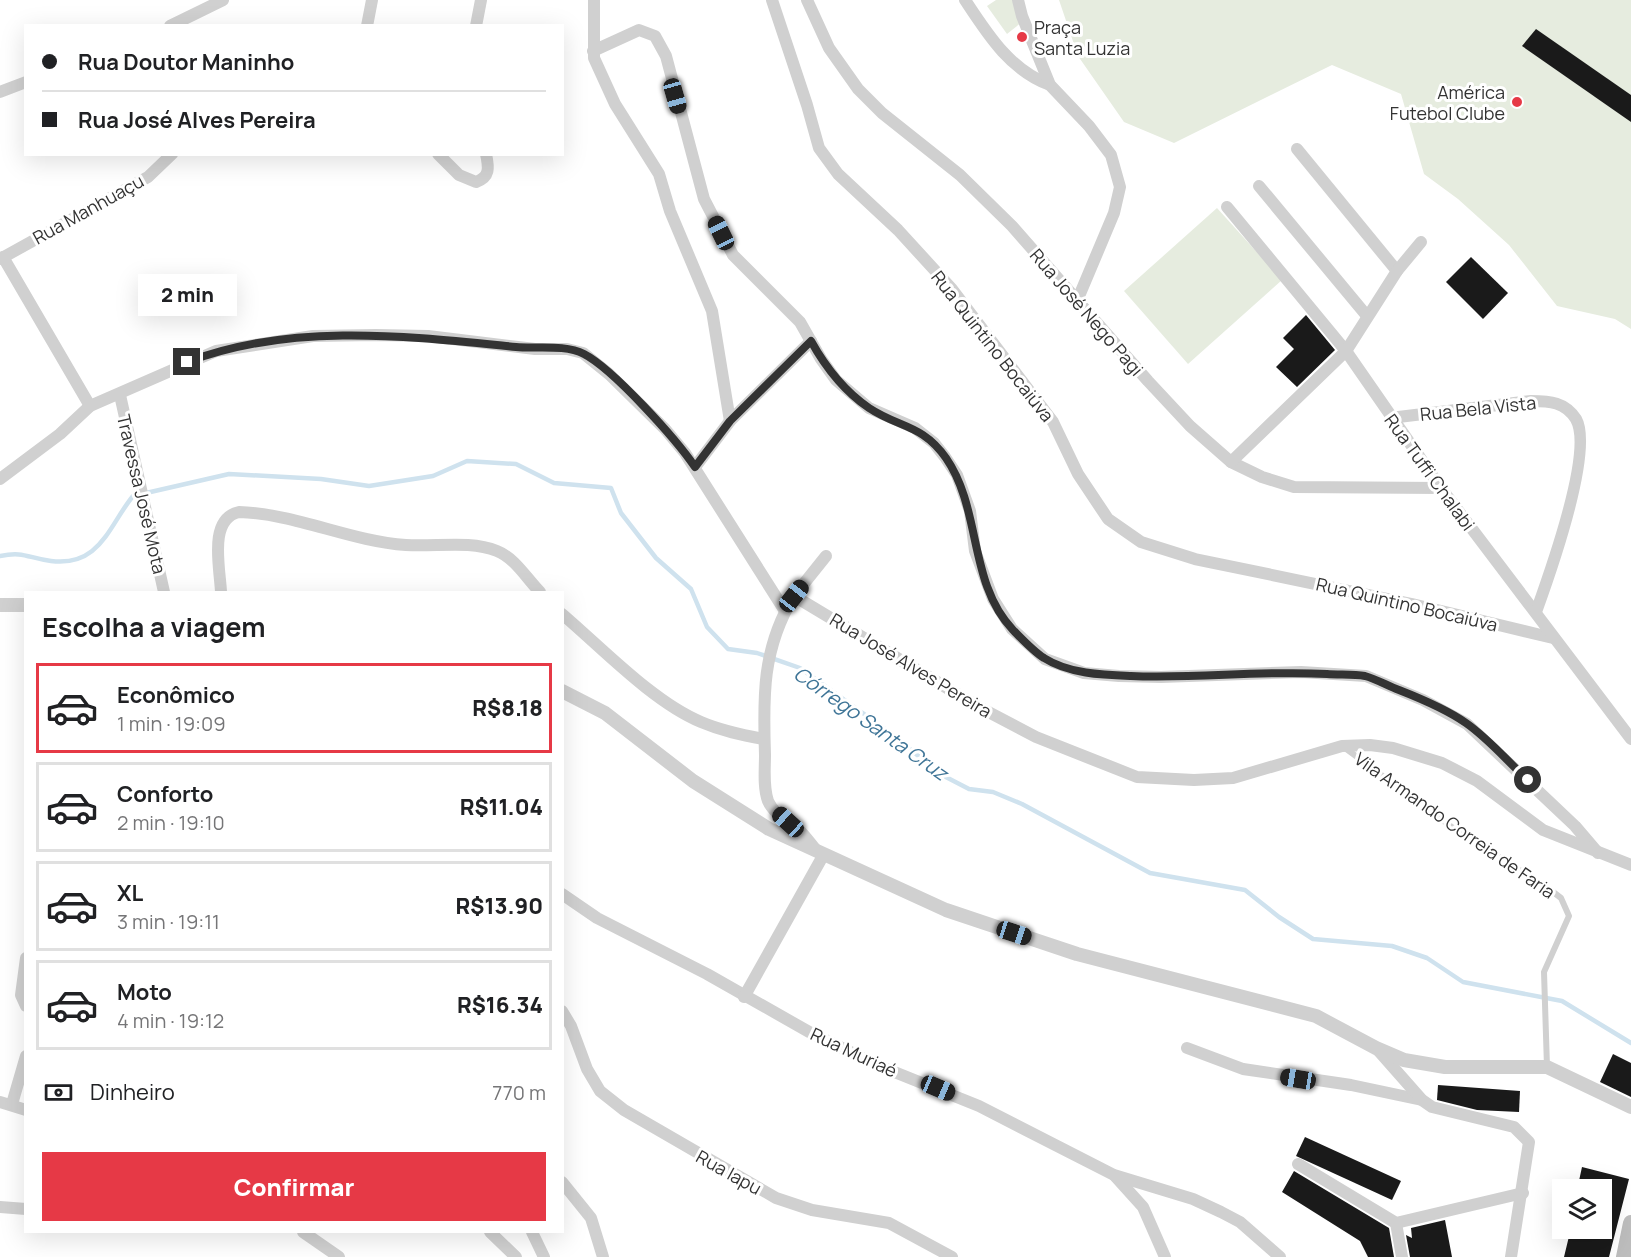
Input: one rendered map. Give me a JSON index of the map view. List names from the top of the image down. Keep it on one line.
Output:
{"streets":{"street":["Rua Manhuaçu","Rua José Nego Pagi","Rua Quintino Bocaiúva","Rua Bela Vista","Rua Tuffi Chalabi","Travessa José Mota","Rua José Alves Pereira","Rua Muriaé","Rua Iapu"],"lane":["Vila Armando Correia de Faria"]},"crossings":[["Rua José Nego Pagi","Rua Tuffi Chalabi"],["Rua Quintino Bocaiúva","Rua Tuffi Chalabi"],["Rua Bela Vista","Rua Tuffi Chalabi"],["Rua José Alves Pereira","Vila Armando Correia de Faria"]],"water":["Córrego Santa Cruz"],"places":["Praça Santa Luzia","América Futebol Clube"],"page":{"banner":["Rua Doutor Maninho","Rua José Alves Pereira"],"bubble":"2 min","heading":"Escolha a viagem","list":[{"name":"Econômico","note":"1 min · 19:09","value":"R$8.18"},{"name":"Conforto","note":"2 min · 19:10","value":"R$11.04"},{"name":"XL","note":"3 min · 19:11","value":"R$13.90"},{"name":"Moto","note":"4 min · 19:12","value":"R$16.34"}],"pay":["Dinheiro","770 m"],"buttons":"Confirmar"}}
